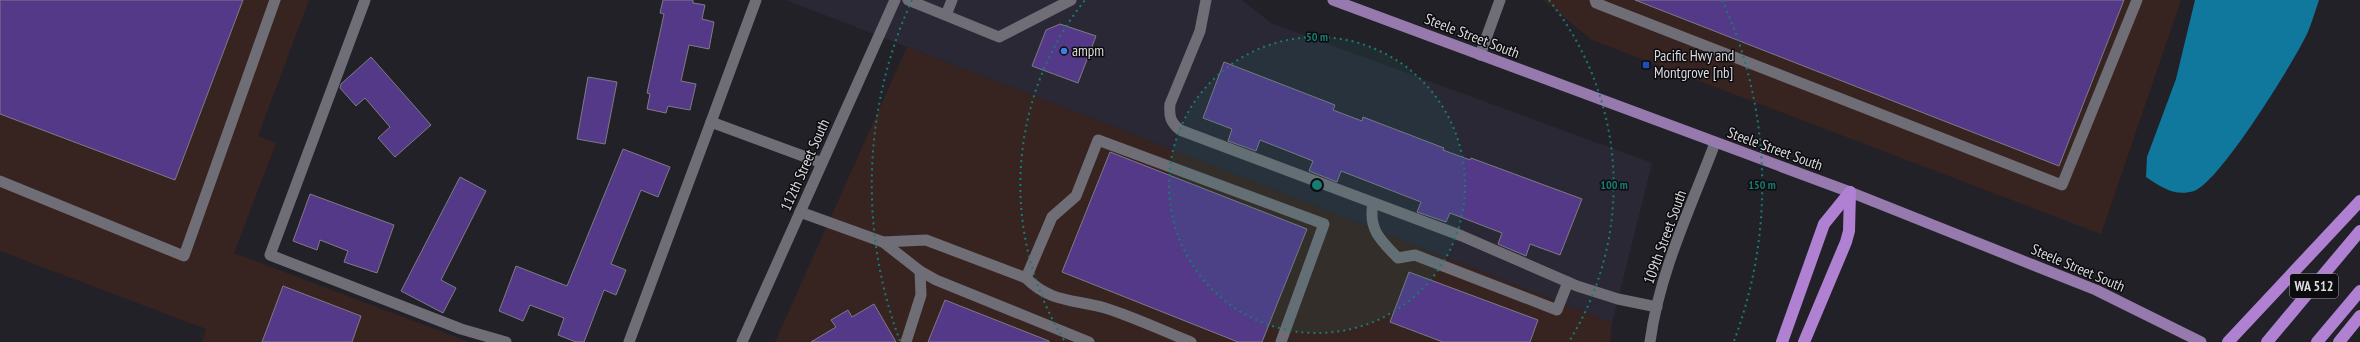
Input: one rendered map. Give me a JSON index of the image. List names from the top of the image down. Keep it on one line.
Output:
{"streets":{"highway":["WA 512"],"main road":["Steele Street South","112th Street South","109th Street South"]},"crossings":[["Steele Street South","109th Street South"]],"places":{"other":["ampm"],"transit":["Pacific Hwy and Montgrove [nb]"]},"rings":["50 m","100 m","150 m"]}
